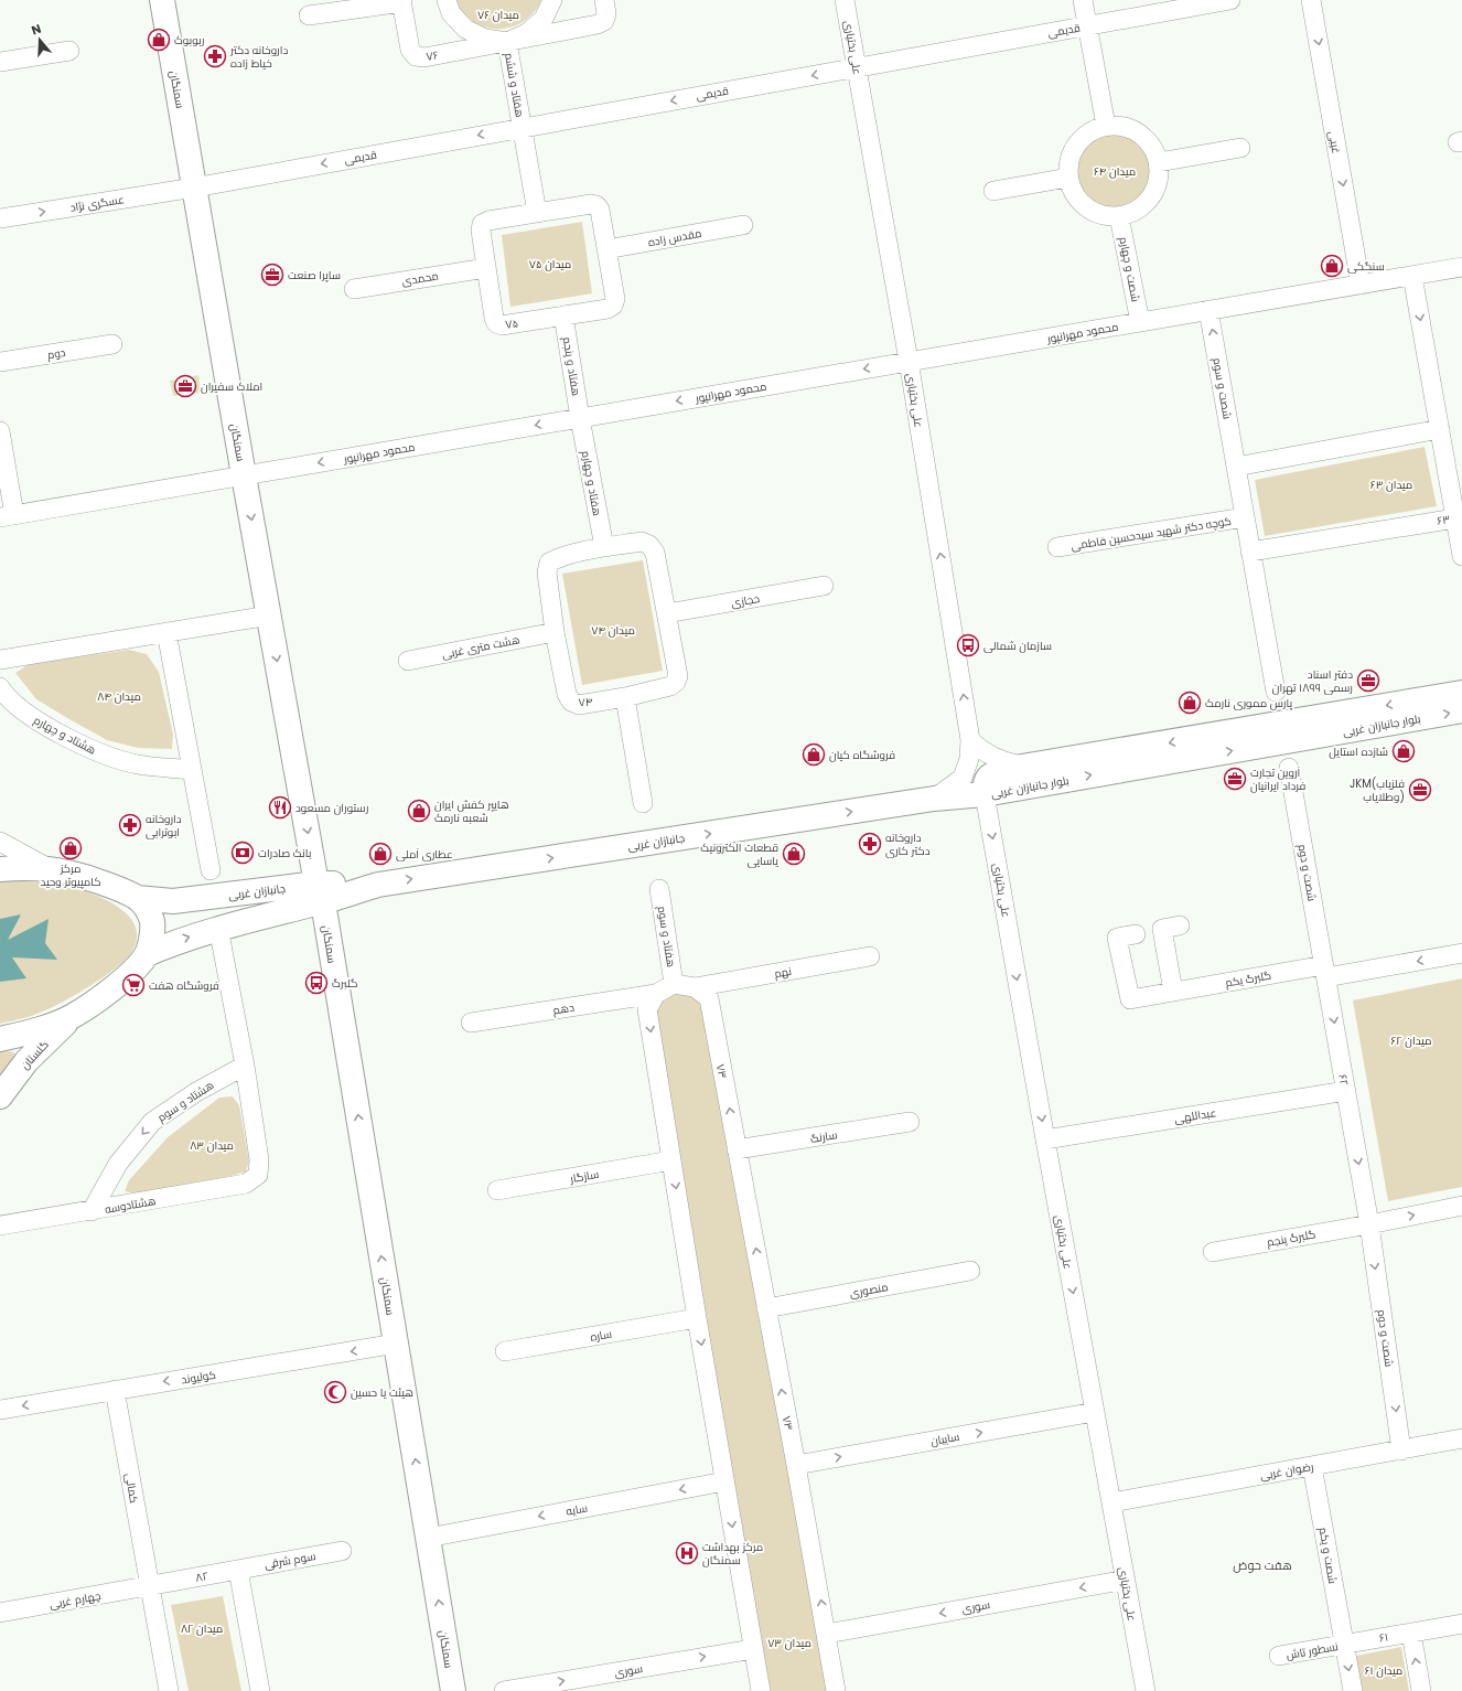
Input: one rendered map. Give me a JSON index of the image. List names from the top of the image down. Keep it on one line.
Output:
{"streets":{"main road":["سمنگان","بلوار جانبازان غربی","جانبازان غربی","گلستان"],"street":["قدیمی","علی بختیاری","۷۶","هفتاد و ششم","غیبی","عسگری نژاد","مقدس زاده","شصت و چهارم","محمدی","۷۵","محمود مهرانپور","دوم","هفتاد و پنجم","شصت و سوم","هفتاد و چهارم","۶۳","کوچه دکتر شهید سیدحسین فاطمی","حجازی","هشت متری غربی","۷۴","هشتاد و چهارم","شصت و دوم","هفتاد و سوم","نهم","گلبرگ یکم","دهم","۷۳","۶۲","هشتاد و سوم","عبداللهی","سارنگ","سازگار","هشتادوسه","گلبرگ پنجم","منصوری","ساره","کولیوند","سایبان","رضوان غربی","کمالی","سایه","شصت و یکم","سوم شرقی","۸۲","چهارم غربی","سوری","۶۱","نسطور تاش"]},"crossings":[["قدیمی","علی بختیاری"],["قدیمی","هفتاد و ششم"],["قدیمی","سمنگان"],["قدیمی","عسگری نژاد"],["علی بختیاری","محمود مهرانپور"],["علی بختیاری","بلوار جانبازان غربی"],["علی بختیاری","جانبازان غربی"],["علی بختیاری","عبداللهی"],["علی بختیاری","سایبان"],["علی بختیاری","رضوان غربی"],["علی بختیاری","سوری"],["۷۶","هفتاد و ششم"],["سمنگان","عسگری نژاد"],["سمنگان","محمود مهرانپور"],["سمنگان","جانبازان غربی"],["سمنگان","کولیوند"],["سمنگان","سایه"],["غیبی","محمود مهرانپور"],["مقدس زاده","۷۵"],["شصت و چهارم","محمود مهرانپور"],["محمدی","۷۵"],["۷۵","هفتاد و پنجم"],["محمود مهرانپور","هفتاد و پنجم"],["محمود مهرانپور","شصت و سوم"],["محمود مهرانپور","هفتاد و چهارم"],["هفتاد و پنجم","هفتاد و چهارم"],["هفتاد و چهارم","۷۴"],["حجازی","۷۴"],["هشت متری غربی","۷۴"],["بلوار جانبازان غربی","جانبازان غربی"],["شصت و دوم","گلبرگ یکم"],["شصت و دوم","۶۲"],["شصت و دوم","گلبرگ پنجم"],["شصت و دوم","رضوان غربی"],["نهم","۷۳"],["گلبرگ یکم","۶۲"],["۷۳","سارنگ"],["۷۳","منصوری"],["۷۳","سایبان"],["۷۳","سوری"],["۶۲","عبداللهی"],["۶۲","گلبرگ پنجم"],["هشتاد و سوم","هشتادوسه"],["کولیوند","کمالی"],["رضوان غربی","شصت و یکم"],["کمالی","۸۲"],["کمالی","چهارم غربی"],["شصت و یکم","۶۱"],["شصت و یکم","نسطور تاش"],["سوم شرقی","۸۲"],["۸۲","چهارم غربی"],["۶۱","نسطور تاش"]],"one_way":["قدیمی","غیبی","محمود مهرانپور","شصت و سوم","جانبازان غربی","شصت و دوم","۶۲","هشتاد و سوم","کولیوند","سایبان","سایه"],"districts":["هفت حوض"],"parks":["میدان ۷۶","میدان ۶۴","میدان ۷۵","میدان ۶۳","میدان ۷۴","میدان ۸۴","میدان ۶۲","میدان ۸۳","میدان ۸۲","میدان ۷۳","میدان ۶۱"],"places":{"shop":["ربوبوک","سنگکی","پارس مموری نارمک","شازده استایل","فروشگاه کیان","هایپر کفش ایران شعبه نارمک","مرکز کامپیوتر وحید","عطاری آملی","قطعات الکترونیک یاسایی"],"pharmacy":["داروخانه دکتر خیاط زاده","داروخانه ابوترابی","داروخانه دکتر کاری"],"office":["ساپرا صنعت","املاک سفیران","دفتر اسناد رسمی ۱۸۹۹ تهران","آروین تجارت فرداد ایرانیان","JKM(فلزیاب وطلایاب)"],"bus stop":["سازمان شمالی","گلبرگ"],"restaurant":["رستوران مسعود"],"bank":["بانک صادرات"],"supermarket":["فروشگاه هفت"],"mosque":["هیئت یا حسین"],"hospital":["مرکز بهداشت سمنگان"]},"north":"top"}
